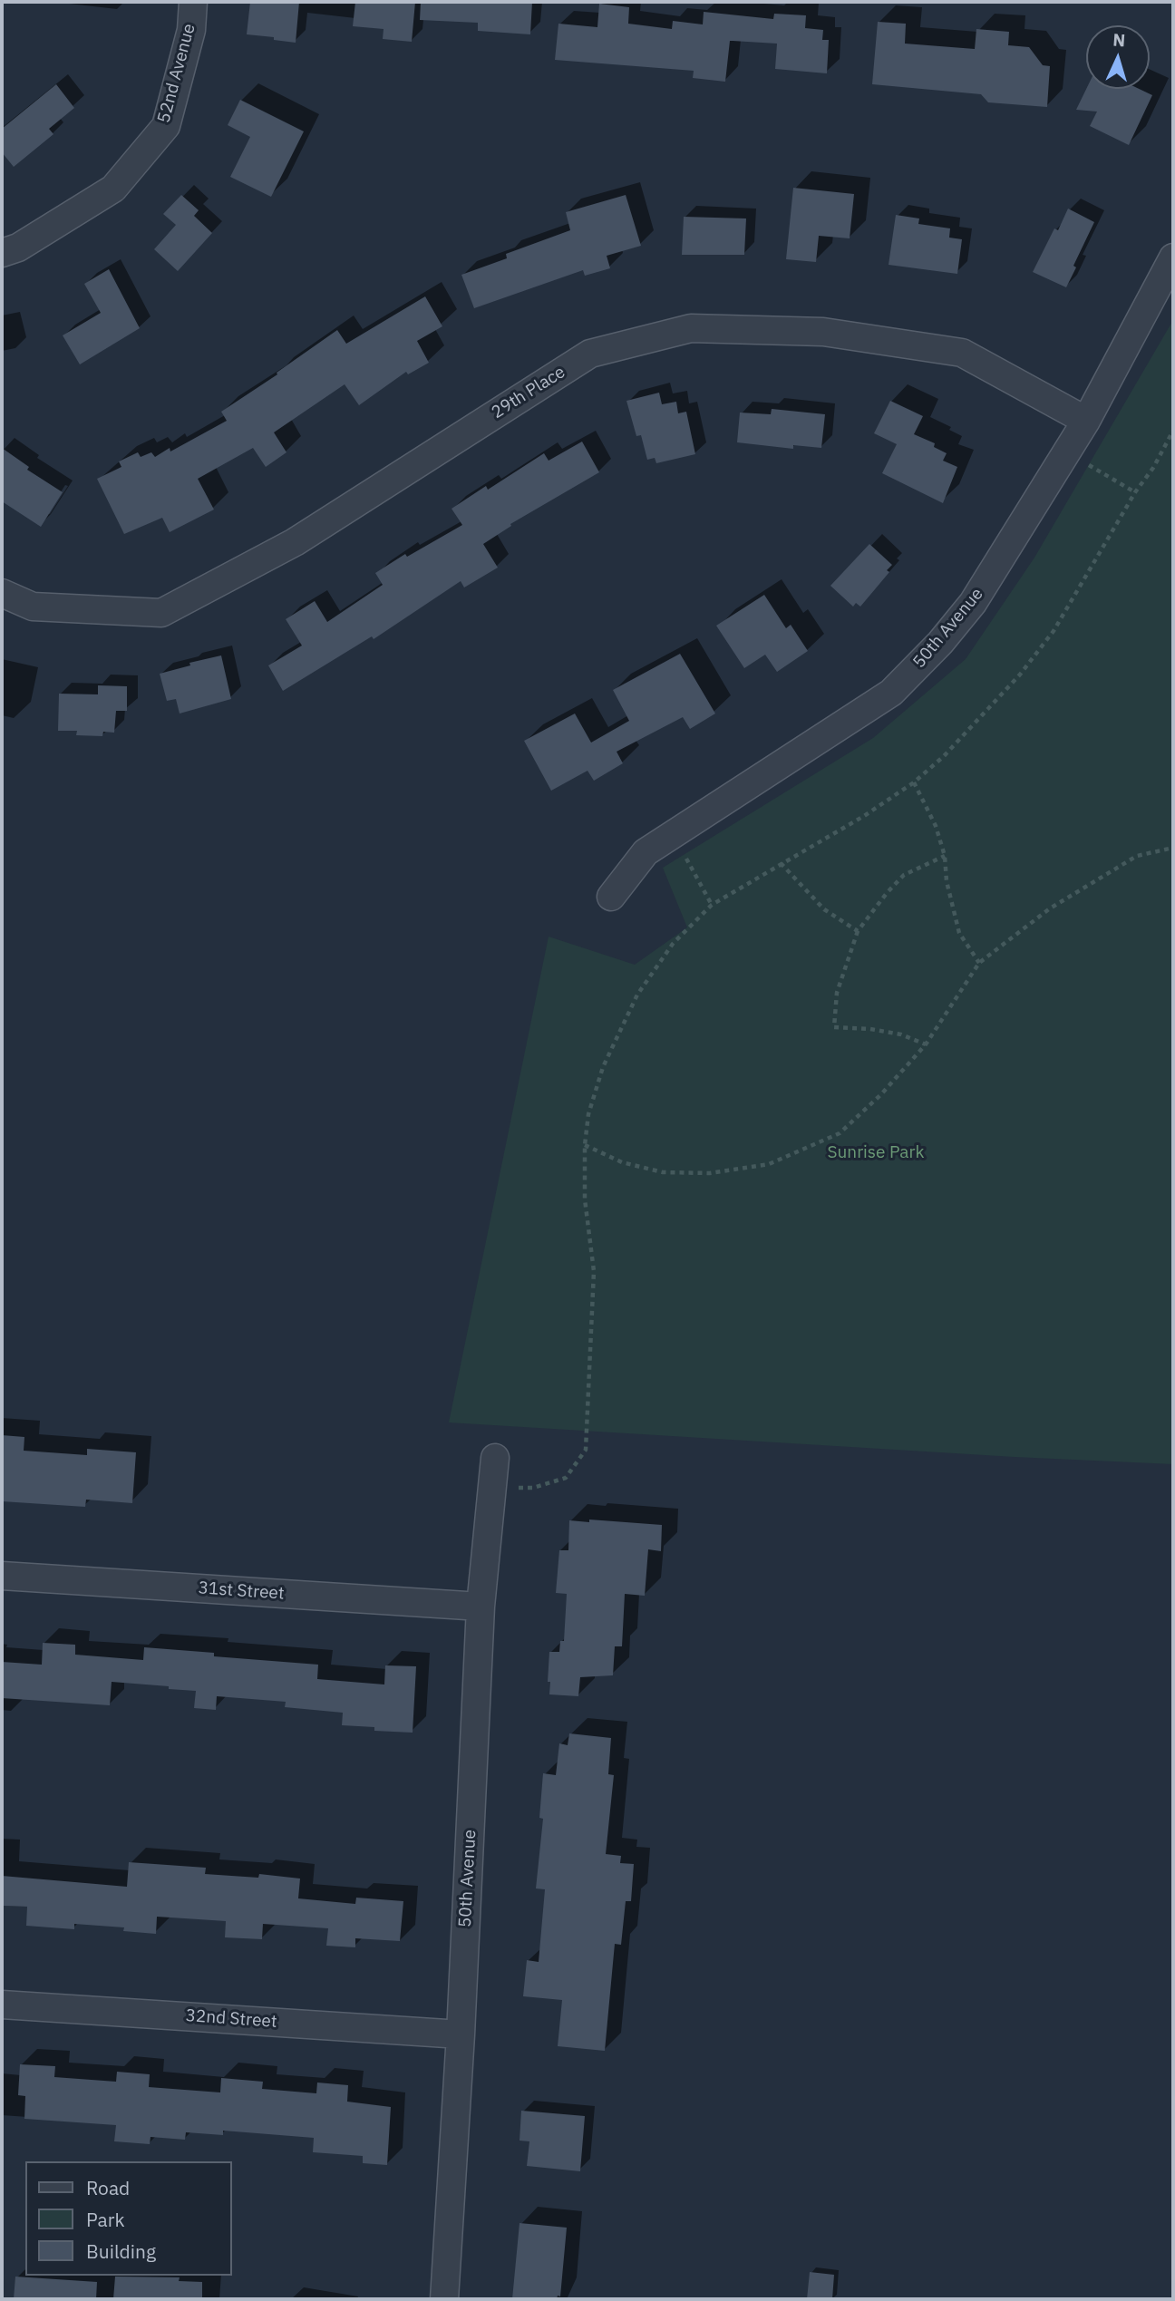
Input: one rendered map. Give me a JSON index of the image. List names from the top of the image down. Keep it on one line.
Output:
{"streets":{"street":["52nd Avenue","29th Place","50th Avenue","31st Street","32nd Street"]},"crossings":[["29th Place","50th Avenue"],["50th Avenue","31st Street"],["50th Avenue","32nd Street"]],"parks":["Sunrise Park"],"legend":["Road","Park","Building"],"north":"top"}
